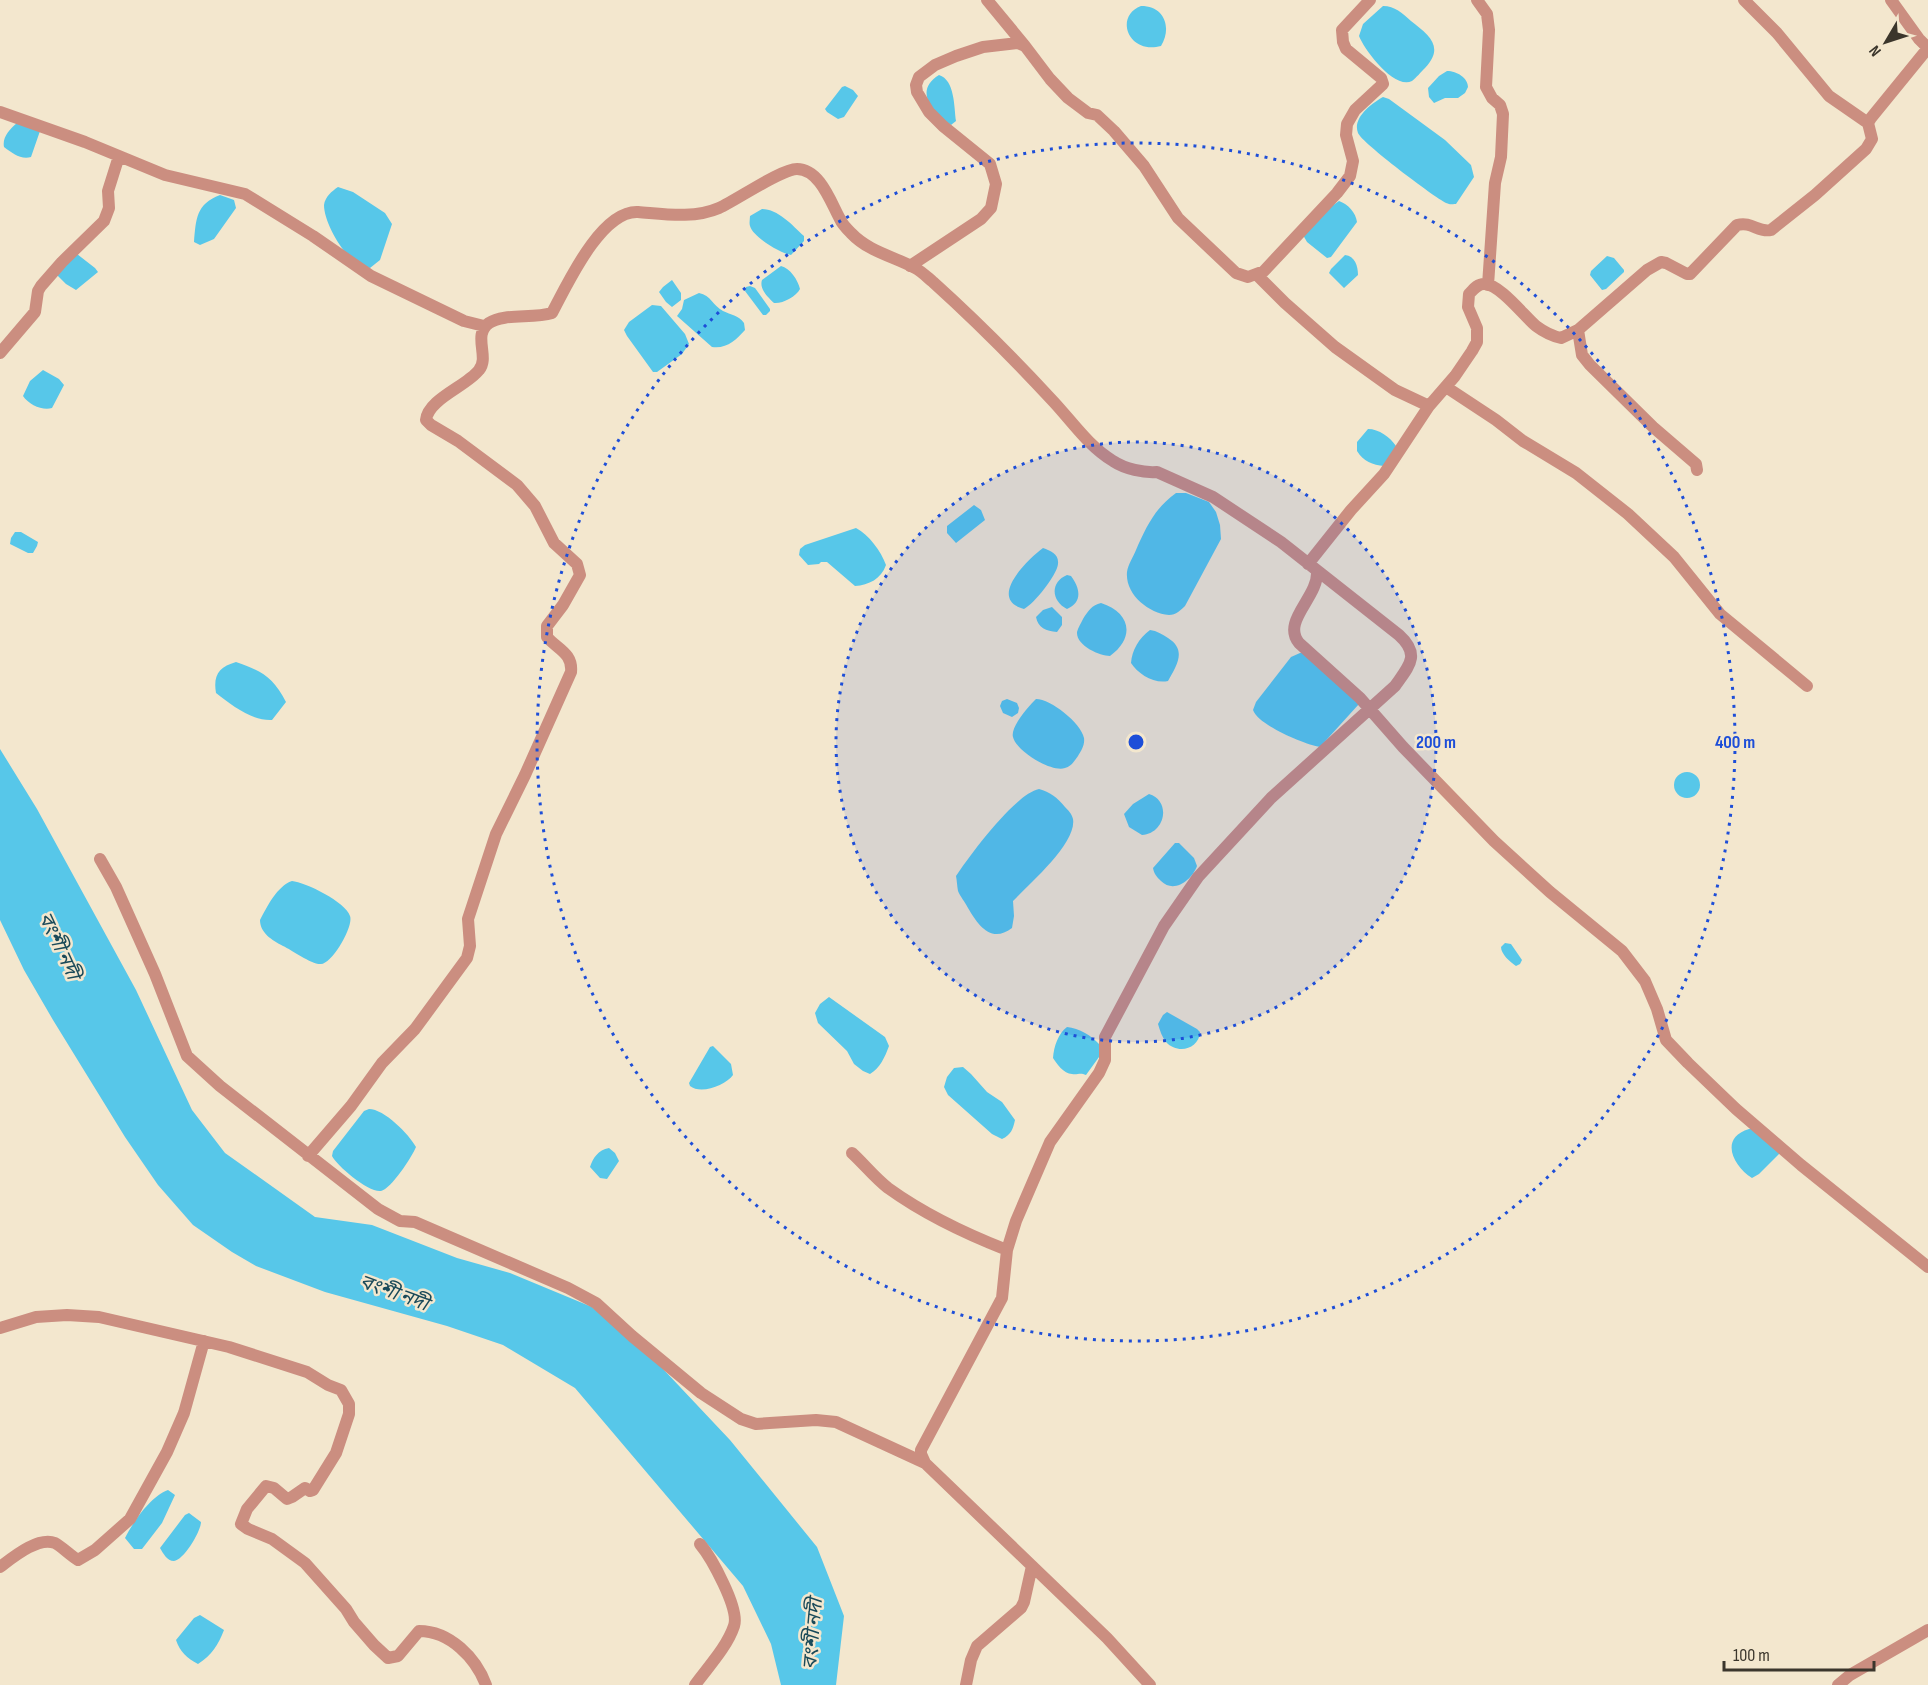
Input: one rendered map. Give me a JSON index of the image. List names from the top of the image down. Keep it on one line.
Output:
{"water":["বংশী নদী"],"scale_bar":"100 m","north":"bottom left","rings":["200 m","400 m"]}
